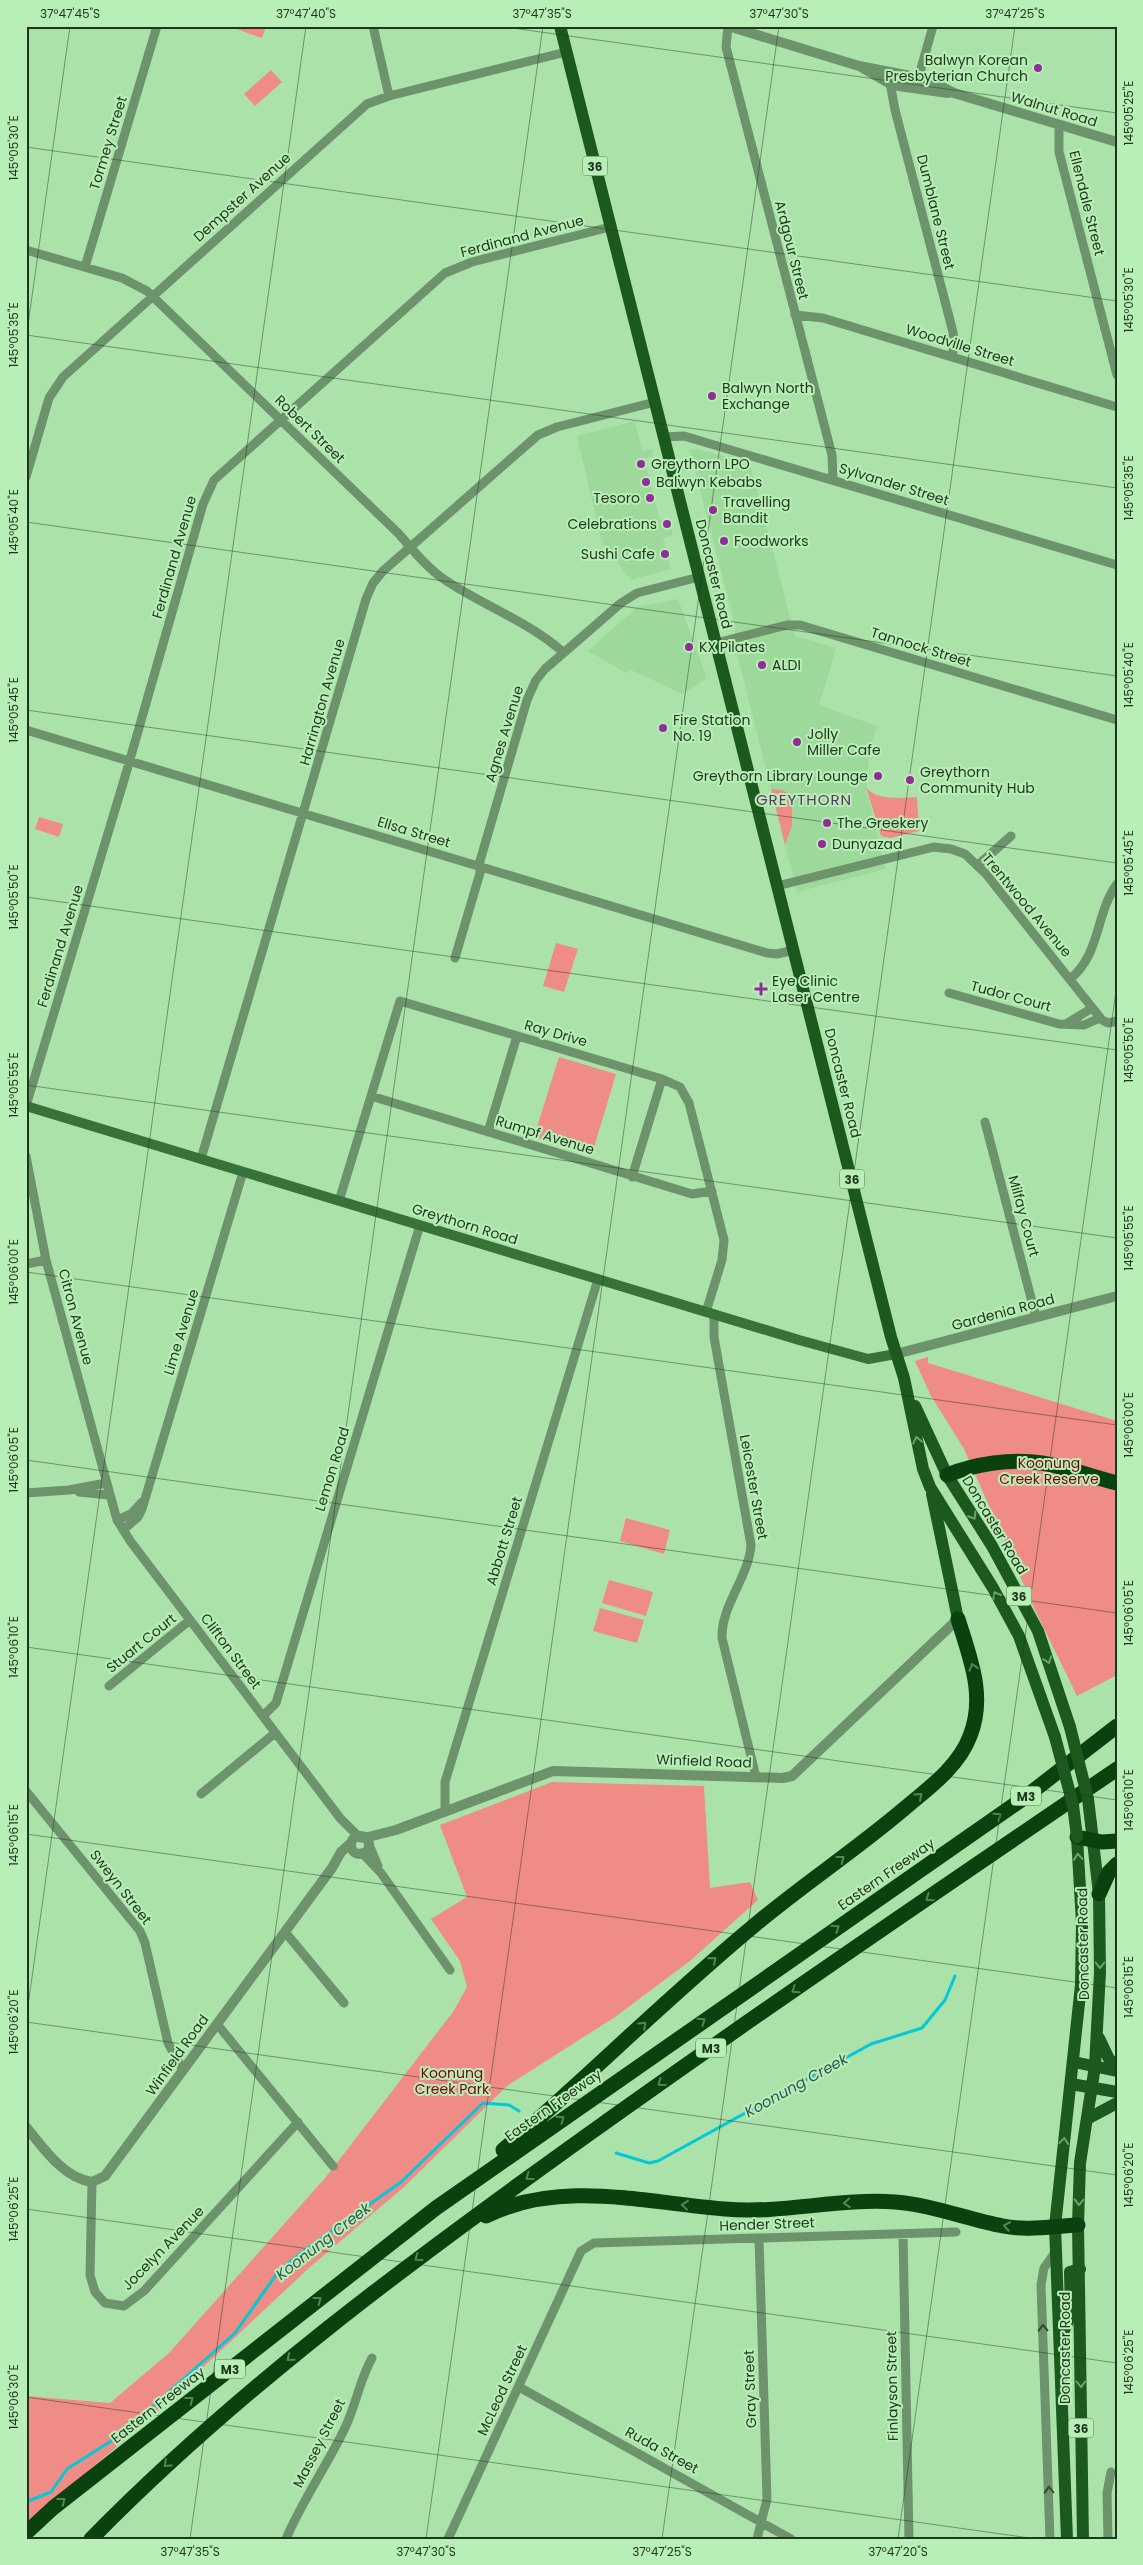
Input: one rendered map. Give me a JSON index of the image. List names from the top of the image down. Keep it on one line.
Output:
{"streets":{"highway":["36","M3","Eastern Freeway"],"main road":["Doncaster Road","Greythorn Road"],"street":["Walnut Road","Tormey Street","Dempster Avenue","Ellendale Street","Dumblane Street","Ferdinand Avenue","Ardgour Street","Woodville Street","Robert Street","Sylvander Street","Tannock Street","Harrington Avenue","Agnes Avenue","Ellsa Street","Trentwood Avenue","Tudor Court","Ray Drive","Rumpf Avenue","Milfay Court","Gardenia Road","Citron Avenue","Lime Avenue","Lemon Road","Leicester Street","Abbott Street","Stuart Court","Clifton Street","Winfield Road","Sweyn Street","Hender Street","Jocelyn Avenue","Finlayson Street","Gray Street","McLeod Street","Massey Street","Ruda Street"]},"crossings":[["Walnut Road","Ellendale Street"],["Walnut Road","Dumblane Street"],["Walnut Road","Ardgour Street"],["Tormey Street","Robert Street"],["36","Doncaster Road"],["36","Winfield Road"],["36","Eastern Freeway"],["Dempster Avenue","Robert Street"],["Dempster Avenue","Doncaster Road"],["Dumblane Street","Woodville Street"],["Ferdinand Avenue","Robert Street"],["Ferdinand Avenue","Doncaster Road"],["Ferdinand Avenue","Ellsa Street"],["Ferdinand Avenue","Greythorn Road"],["Ardgour Street","Woodville Street"],["Ardgour Street","Sylvander Street"],["Robert Street","Harrington Avenue"],["Robert Street","Agnes Avenue"],["Sylvander Street","Doncaster Road"],["Doncaster Road","Tannock Street"],["Doncaster Road","Harrington Avenue"],["Doncaster Road","Agnes Avenue"],["Doncaster Road","Ellsa Street"],["Doncaster Road","Trentwood Avenue"],["Doncaster Road","Greythorn Road"],["Doncaster Road","Gardenia Road"],["Doncaster Road","Winfield Road"],["Harrington Avenue","Ellsa Street"],["Harrington Avenue","Greythorn Road"],["Agnes Avenue","Ellsa Street"],["Trentwood Avenue","Tudor Court"],["Ray Drive","Rumpf Avenue"],["Ray Drive","Greythorn Road"],["Ray Drive","Leicester Street"],["Milfay Court","Gardenia Road"],["Greythorn Road","Gardenia Road"],["Greythorn Road","Lime Avenue"],["Greythorn Road","Lemon Road"],["Greythorn Road","Leicester Street"],["Greythorn Road","Abbott Street"],["Citron Avenue","Clifton Street"],["Lime Avenue","Clifton Street"],["Lemon Road","Clifton Street"],["Leicester Street","Winfield Road"],["Abbott Street","Winfield Road"],["Stuart Court","Clifton Street"],["Clifton Street","Winfield Road"],["Winfield Road","Sweyn Street"],["Winfield Road","Jocelyn Avenue"],["Hender Street","Finlayson Street"],["Hender Street","Gray Street"],["Hender Street","McLeod Street"],["Gray Street","Ruda Street"],["McLeod Street","Ruda Street"]],"districts":["GREYTHORN"],"water":["Koonung Creek"],"parks":["Koonung Creek Reserve","Koonung Creek Park"],"places":{"other":["Balwyn Korean Presbyterian Church","Balwyn North Exchange","Greythorn LPO","Balwyn Kebabs","Tesoro","Travelling Bandit","Celebrations","Foodworks","Sushi Cafe","KX Pilates","ALDI","Fire Station No. 19","Jolly Miller Cafe","Greythorn Library Lounge","Greythorn Community Hub","The Greekery","Dunyazad"],"health":["Eye Clinic Laser Centre"]},"coordinates":["37°47'45\"S","37°47'40\"S","37°47'35\"S","37°47'30\"S","37°47'25\"S","145°05'25\"E","145°05'30\"E","145°05'35\"E","145°05'40\"E","145°05'45\"E","145°05'50\"E","145°05'55\"E","145°06'00\"E","145°06'05\"E","145°06'10\"E","145°06'15\"E","145°06'20\"E","145°06'25\"E","145°06'30\"E","37°47'20\"S"]}
